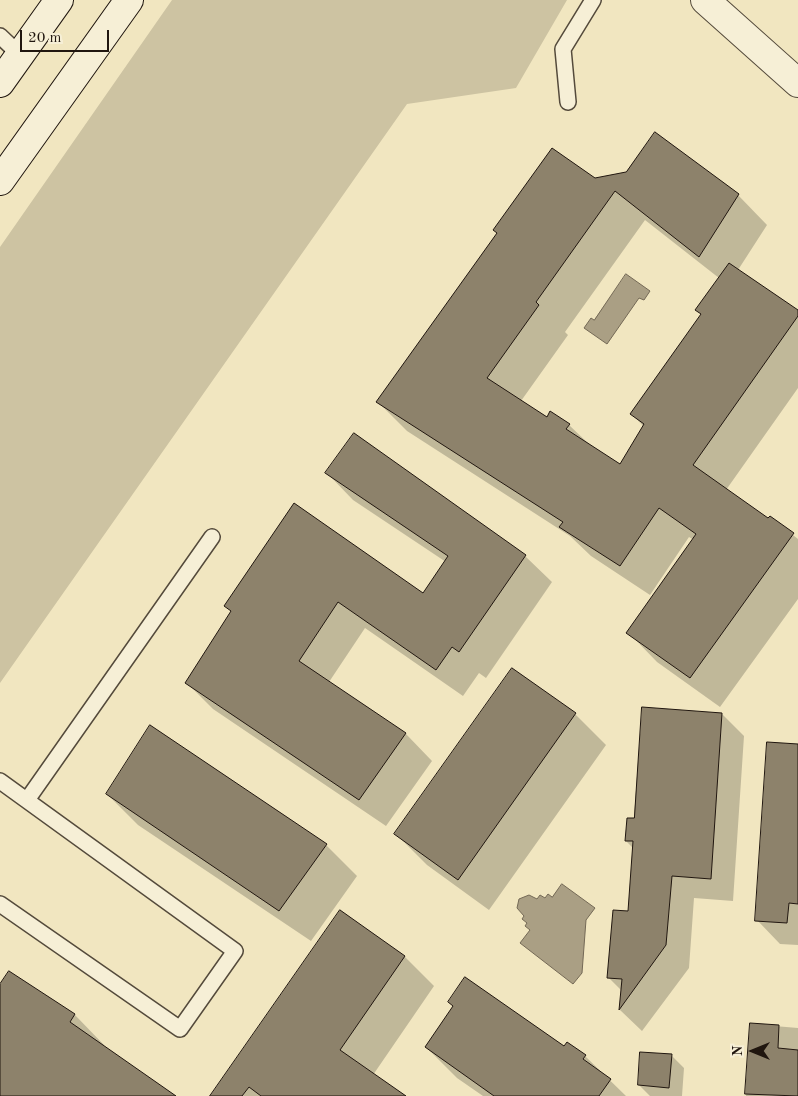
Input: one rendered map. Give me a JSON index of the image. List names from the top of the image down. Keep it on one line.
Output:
{"scale_bar":"20 m","north":"left"}
